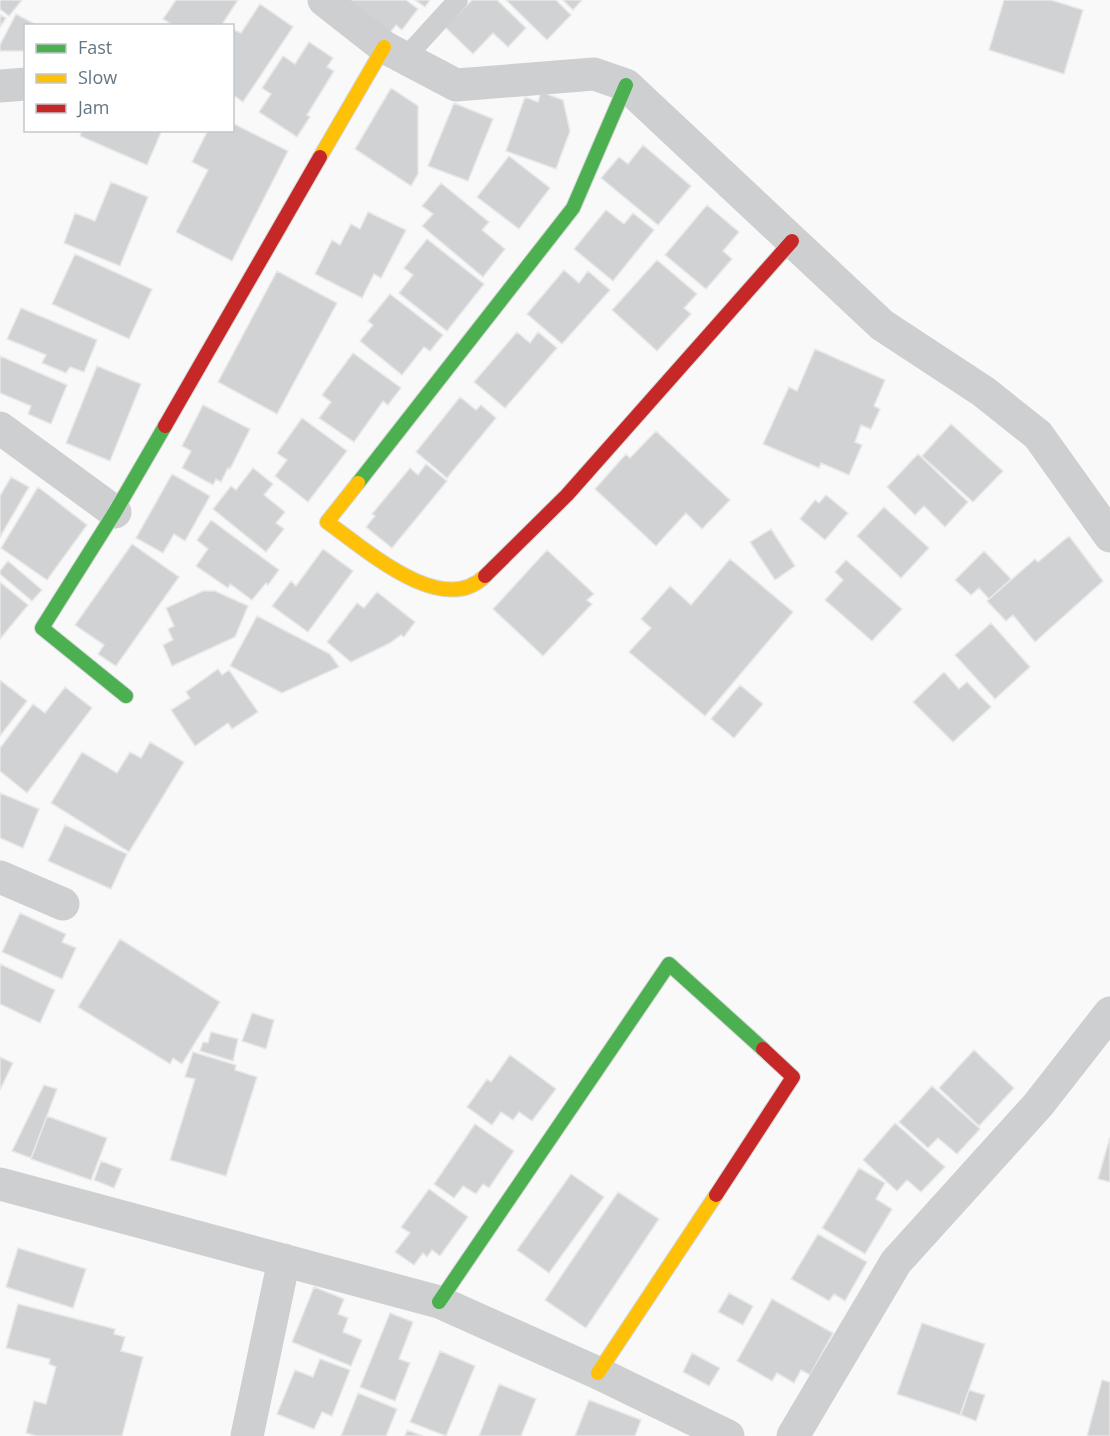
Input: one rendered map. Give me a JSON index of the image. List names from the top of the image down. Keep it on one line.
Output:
{"legend":["Fast","Slow","Jam"]}
